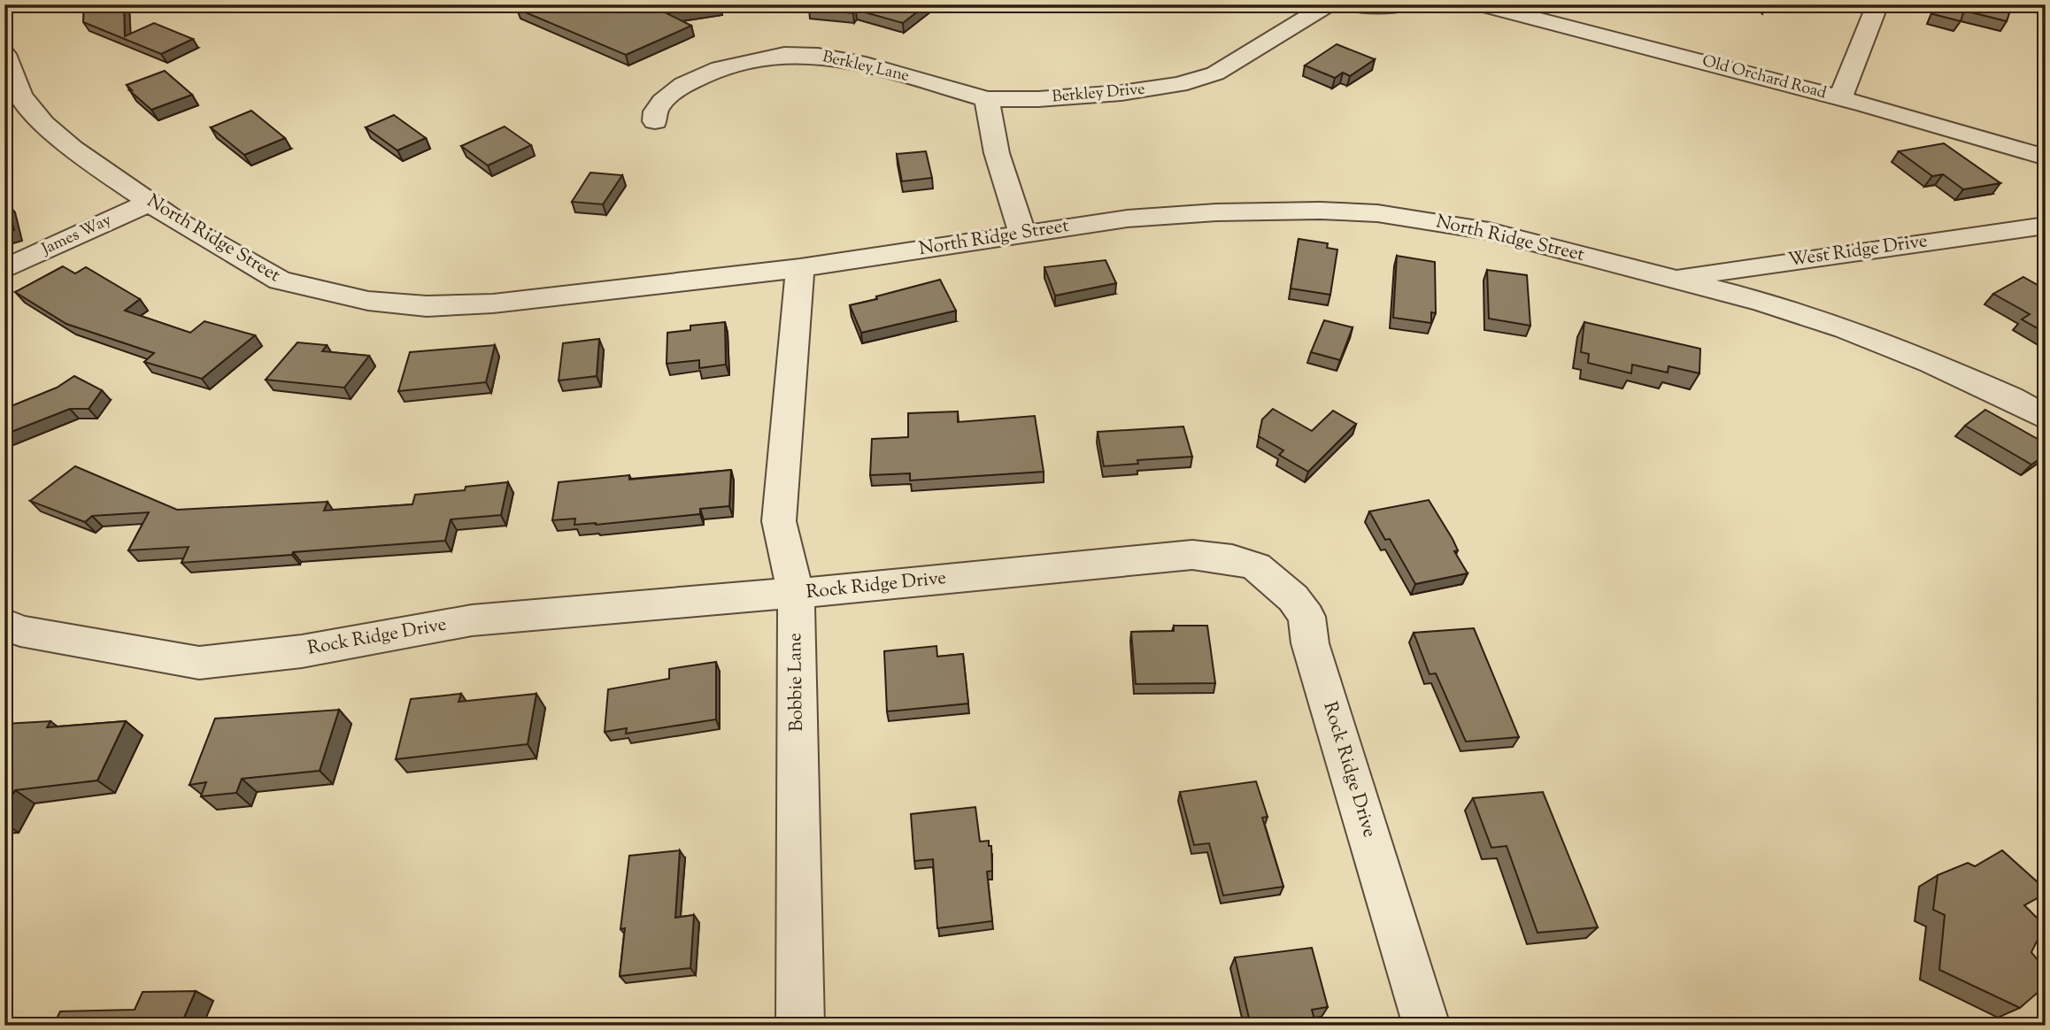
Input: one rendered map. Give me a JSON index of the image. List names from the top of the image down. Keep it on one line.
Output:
{"streets":{"street":["Berkley Lane","Old Orchard Road","Berkley Drive","James Way","North Ridge Street","West Ridge Drive","Rock Ridge Drive","Bobbie Lane"]},"crossings":[["Berkley Lane","Berkley Drive"],["James Way","North Ridge Street"],["North Ridge Street","West Ridge Drive"],["North Ridge Street","Bobbie Lane"],["Rock Ridge Drive","Bobbie Lane"]]}
